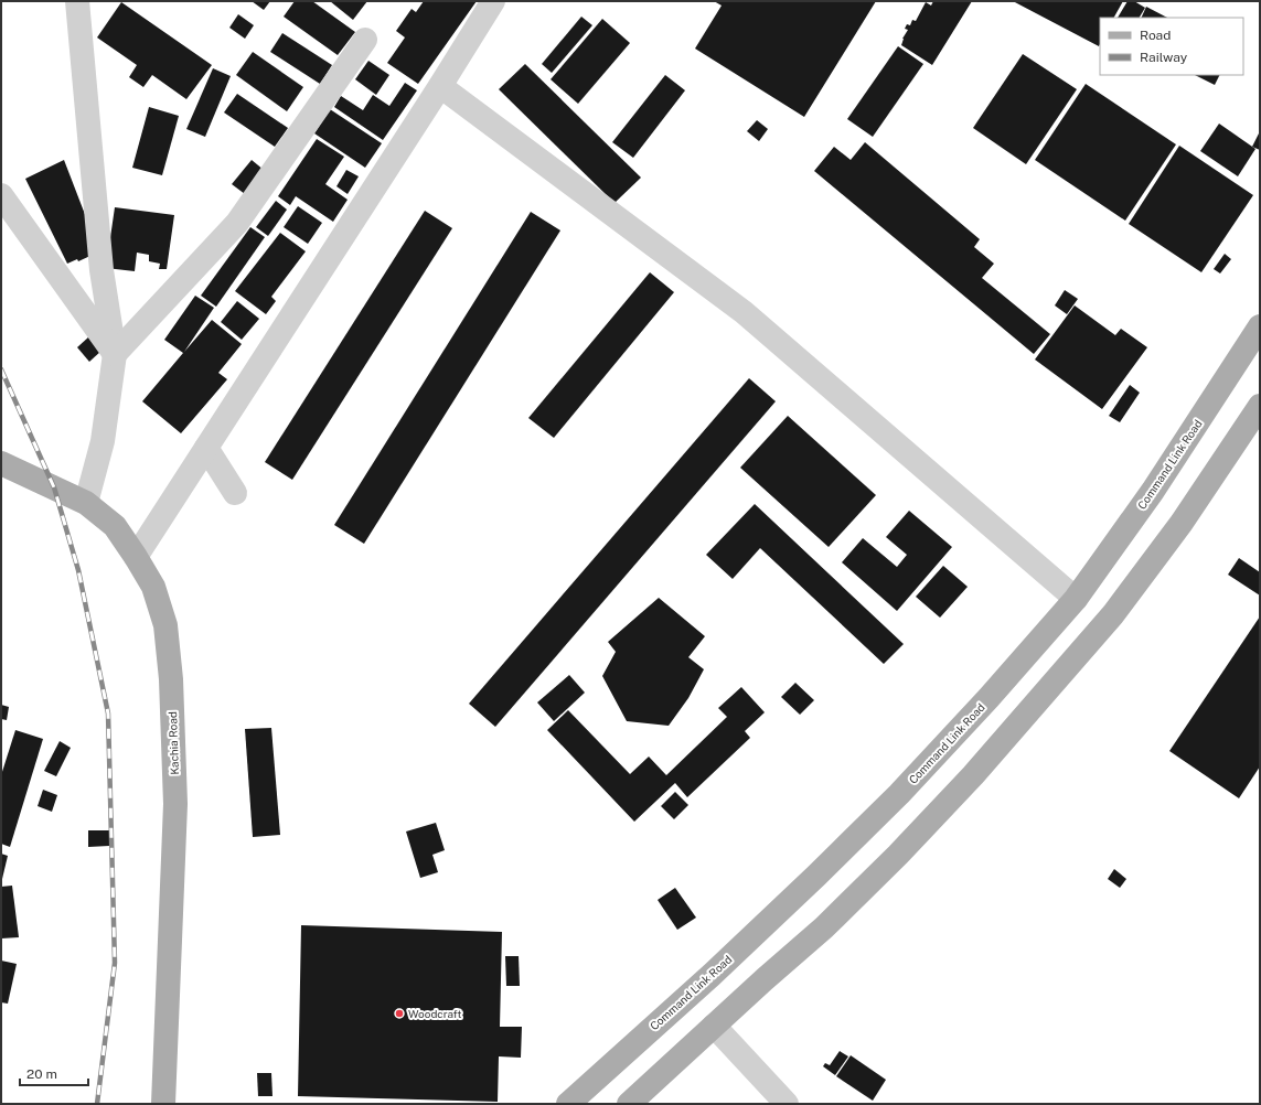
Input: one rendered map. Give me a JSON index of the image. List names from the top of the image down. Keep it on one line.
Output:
{"streets":{"main road":["Command Link Road","Kachia Road"]},"places":["Woodcraft"],"legend":["Road","Railway"],"scale_bar":"20 m"}
